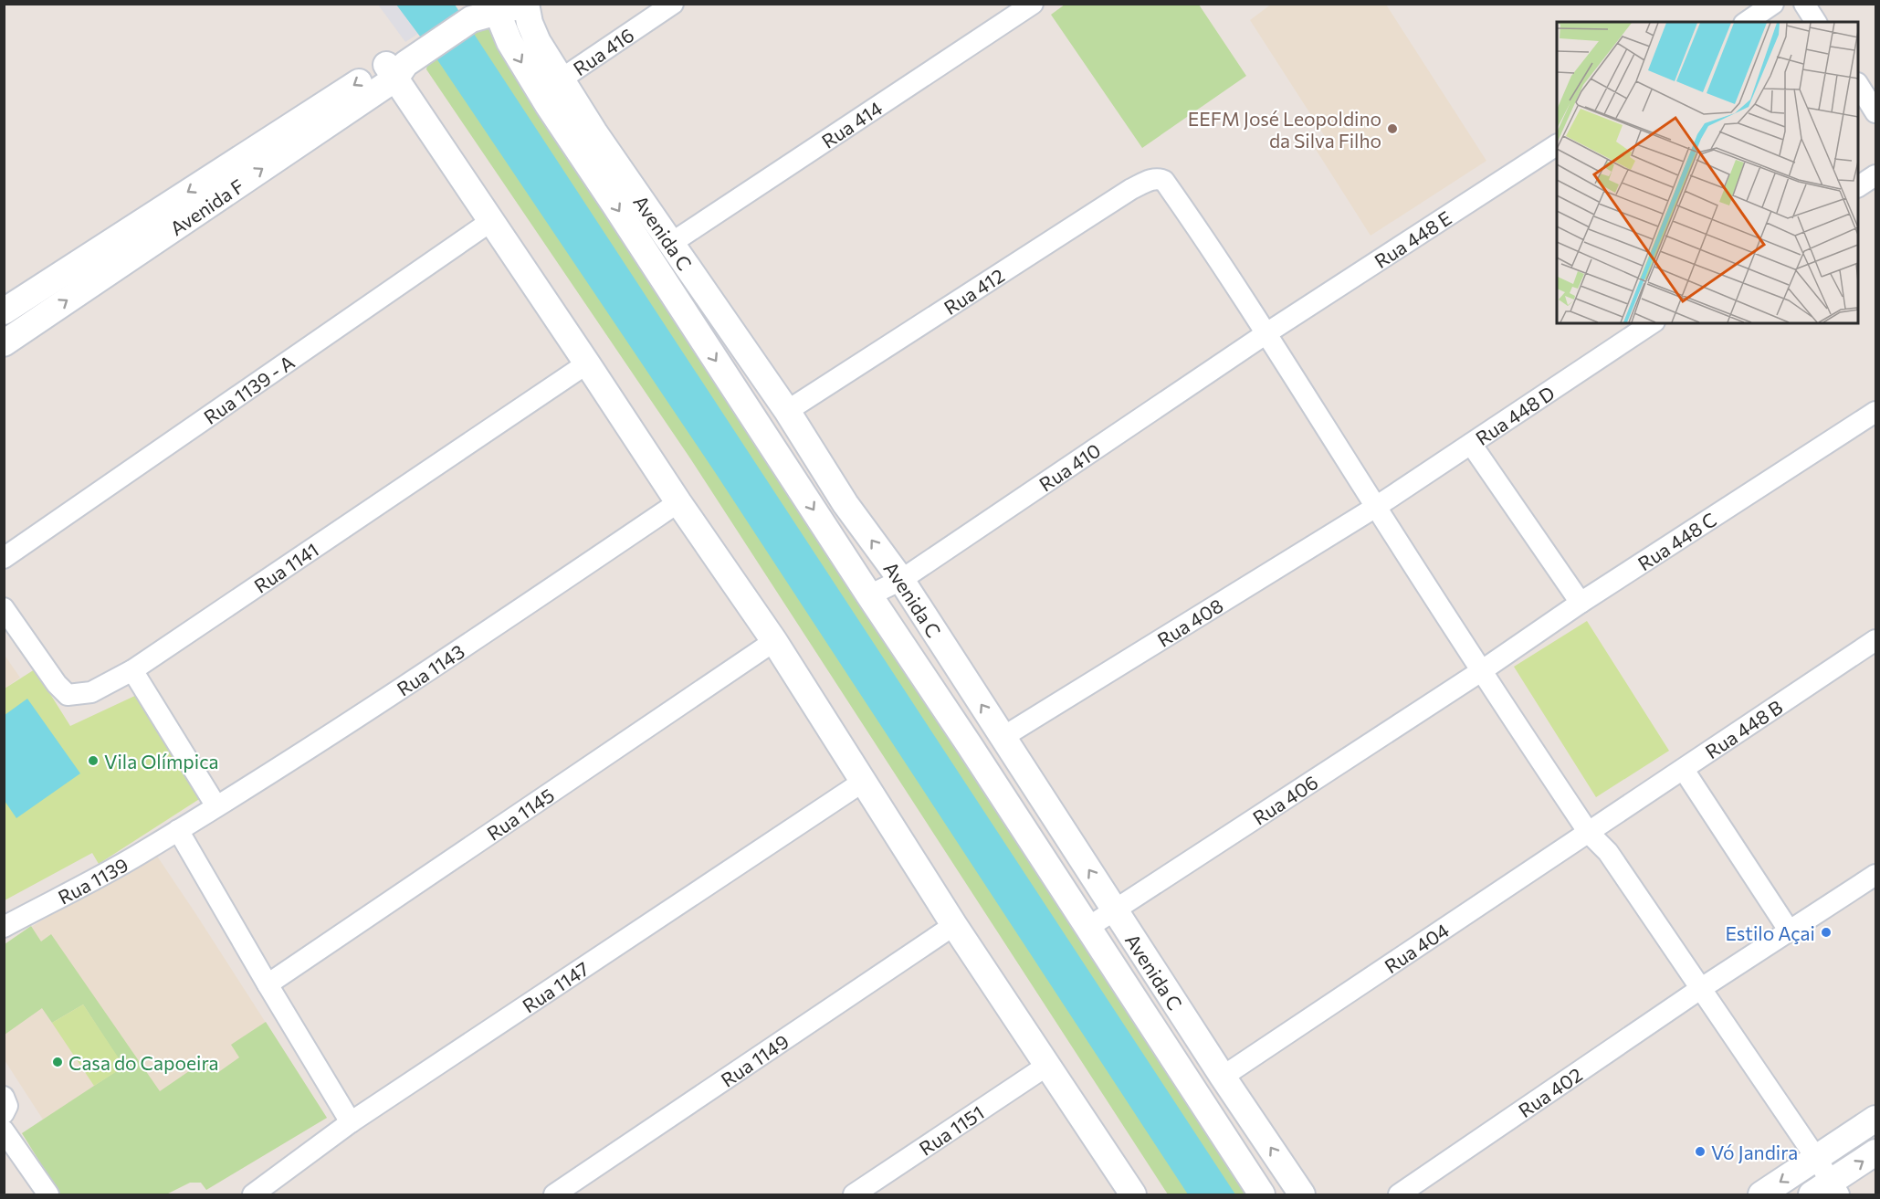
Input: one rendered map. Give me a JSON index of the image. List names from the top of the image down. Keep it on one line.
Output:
{"streets":{"street":["Rua 416","Rua 414","Avenida F","Avenida C","Rua 448 E","Rua 412","Rua 1139 - A","Rua 448 D","Rua 410","Rua 448 C","Rua 1141","Rua 408","Rua 1143","Rua 448 B","Rua 406","Rua 1145","Rua 1139","Rua 404","Rua 1147","Rua 1149","Rua 402","Rua 1151"]},"crossings":[["Rua 416","Avenida C"],["Rua 414","Avenida C"],["Avenida C","Rua 412"],["Avenida C","Rua 410"],["Avenida C","Rua 408"],["Avenida C","Rua 406"],["Avenida C","Rua 404"],["Rua 448 E","Rua 412"],["Rua 448 E","Rua 410"],["Rua 412","Rua 410"],["Rua 448 D","Rua 408"],["Rua 448 C","Rua 406"],["Rua 1143","Rua 1139"],["Rua 448 B","Rua 404"]],"places":["EEFM José Leopoldino da Silva Filho","Vila Olímpica","Estilo Açai","Casa do Capoeira","Vó Jandira"]}
